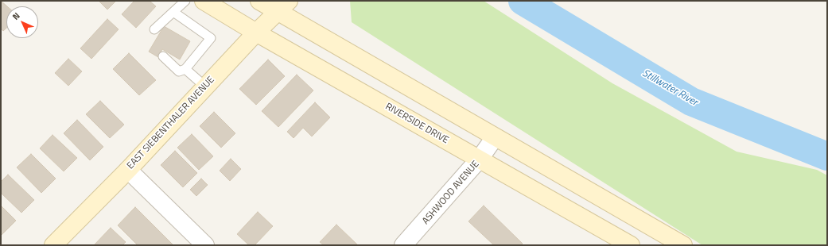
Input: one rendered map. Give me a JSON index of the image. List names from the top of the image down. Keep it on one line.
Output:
{"streets":{"main road":["EAST SIEBENTHALER AVENUE","RIVERSIDE DRIVE"],"street":["ASHWOOD AVENUE"]},"crossings":[["EAST SIEBENTHALER AVENUE","RIVERSIDE DRIVE"],["RIVERSIDE DRIVE","ASHWOOD AVENUE"]],"water":["Stillwater River"],"north":"top left"}
